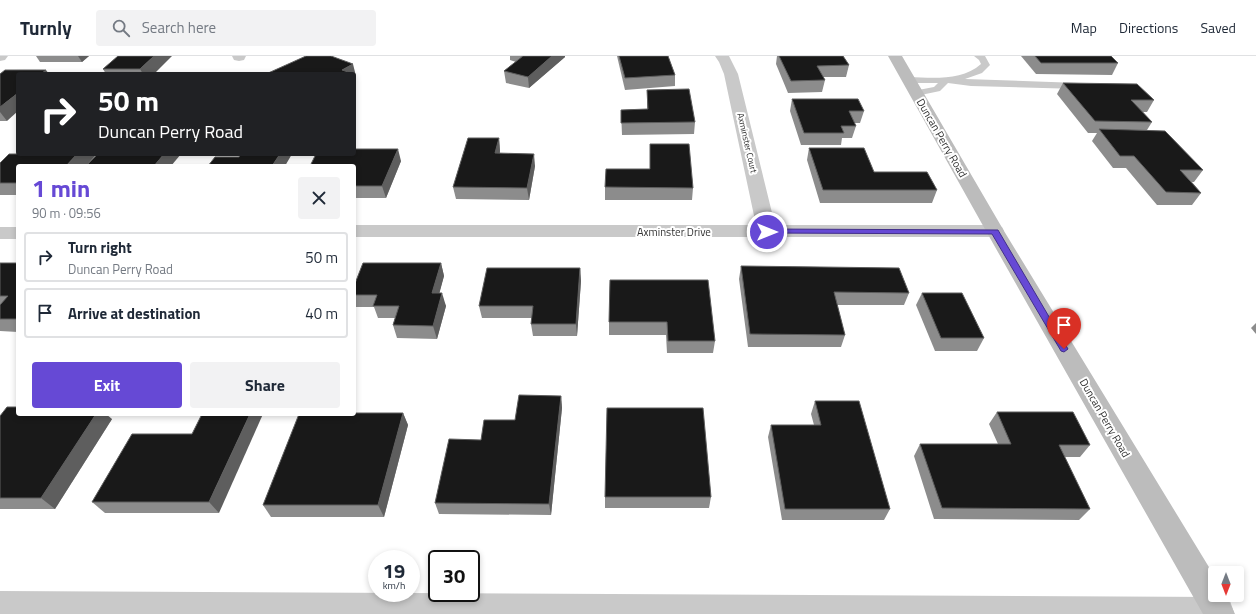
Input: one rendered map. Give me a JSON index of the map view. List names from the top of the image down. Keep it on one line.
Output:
{"streets":{"street":["Duncan Perry Road","Axminster Court","Axminster Drive"]},"crossings":[["Duncan Perry Road","Axminster Drive"],["Axminster Court","Axminster Drive"]],"north":"bottom","page":{"header":"Turnly","search":"Search here","nav":["Map","Directions","Saved"],"turn":["50 m","Duncan Perry Road"],"heading":["1 min","90 m · 09:56"],"list":[{"name":"Turn right","note":"Duncan Perry Road","value":"50 m"},{"name":"Arrive at destination","value":"40 m"}],"buttons":["Exit","Share"],"speed":"19 km/h","limit":"30"}}
